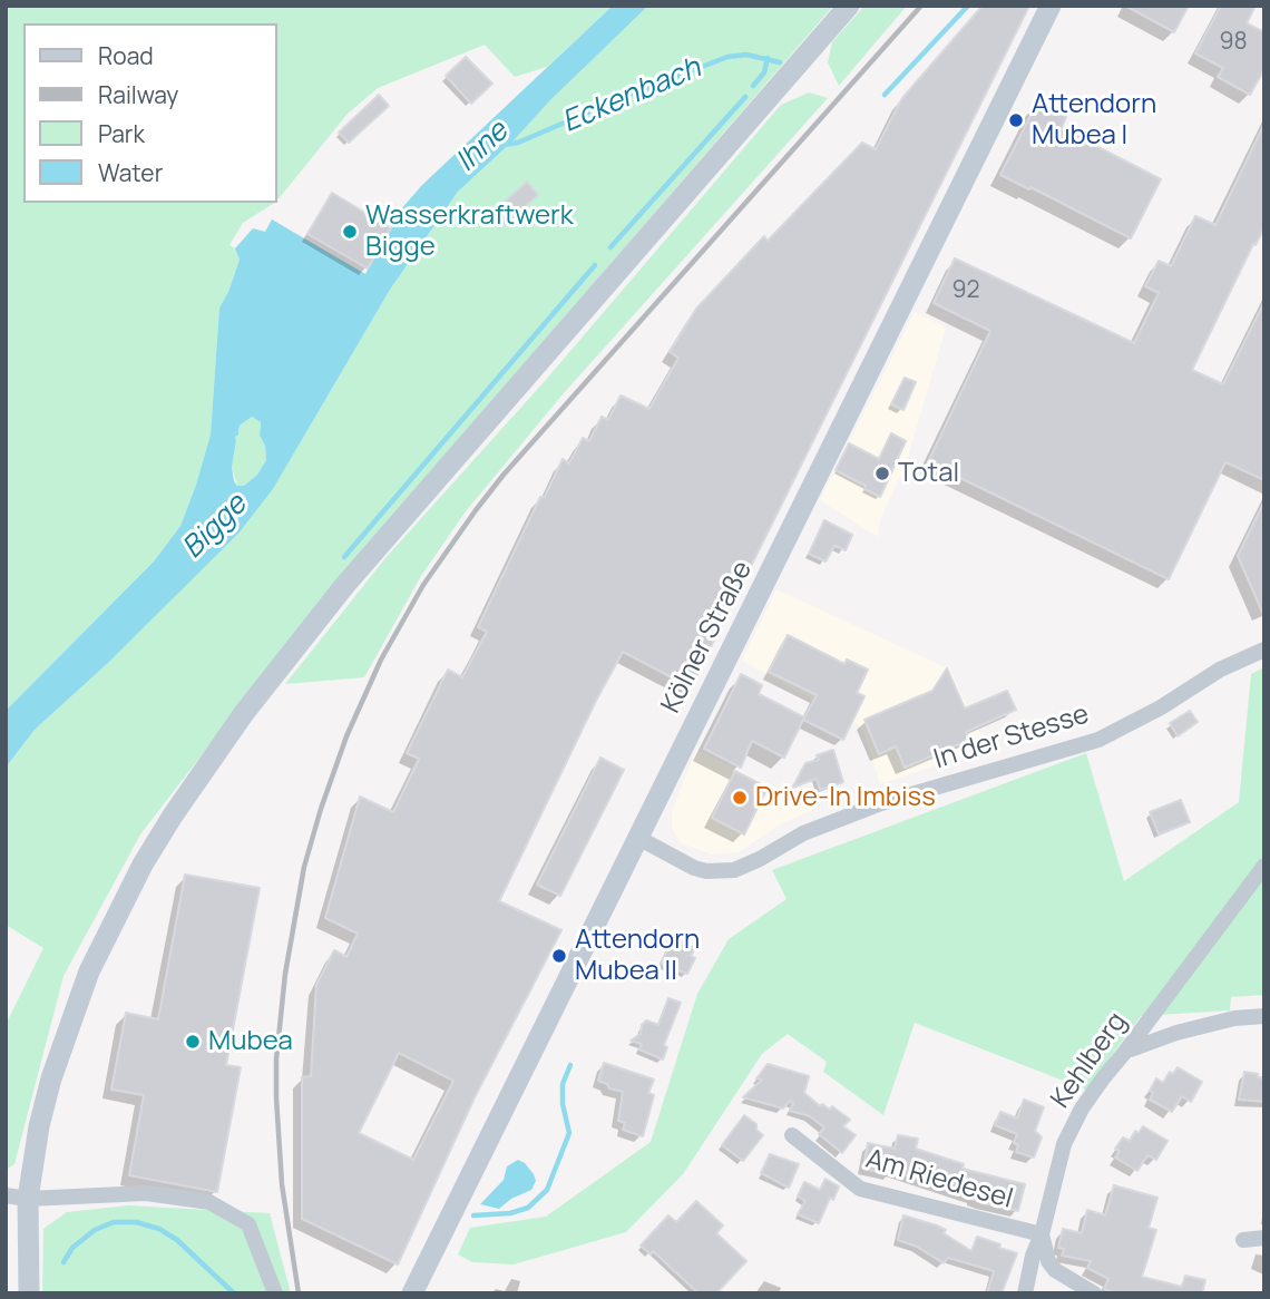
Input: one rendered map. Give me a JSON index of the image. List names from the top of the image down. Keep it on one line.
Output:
{"streets":{"main road":["Kölner Straße"],"street":["In der Stesse","Kehlberg","Am Riedesel"]},"crossings":[["Kölner Straße","In der Stesse"],["Kehlberg","Am Riedesel"]],"water":["Eckenbach","Ihne","Bigge"],"places":["Attendorn Mubea I","Wasserkraftwerk Bigge","Total","Drive-In Imbiss","Attendorn Mubea II","Mubea"],"house_numbers":["98","92"],"legend":["Road","Railway","Park","Water"]}
